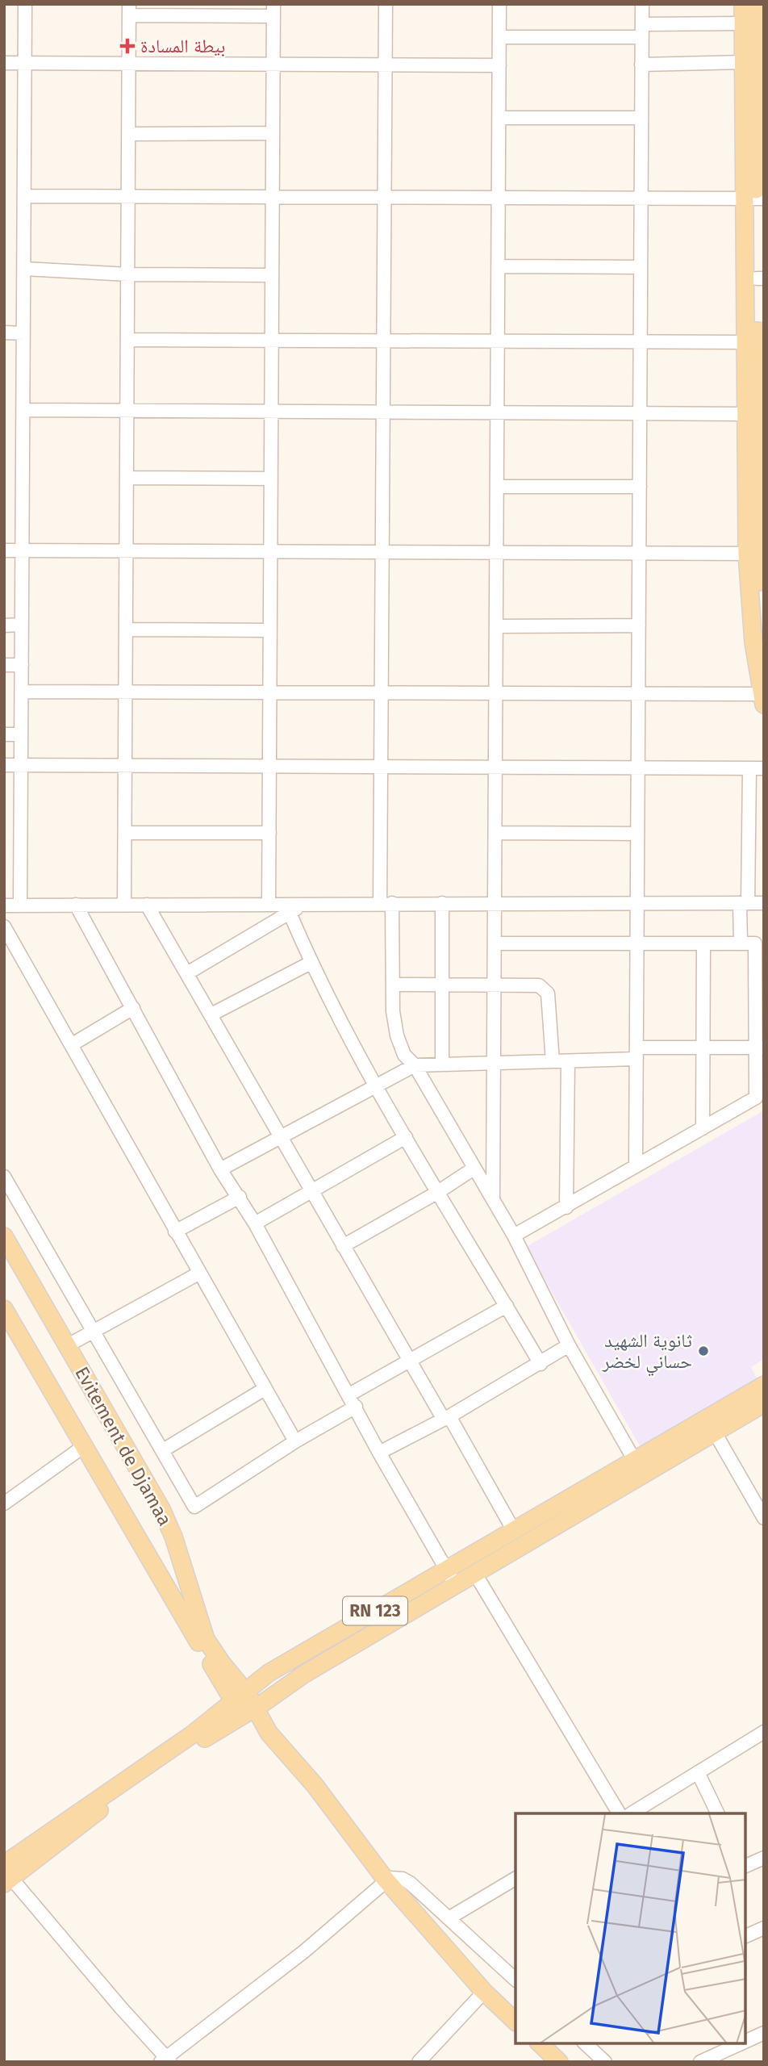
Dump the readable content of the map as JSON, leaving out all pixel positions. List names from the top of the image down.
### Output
{
  "streets": {
    "main road": ["Evitement de Djamaa", "RN 123"]
  },
  "crossings": [
    ["Evitement de Djamaa", "RN 123"]
  ],
  "places": {
    "health": ["بيطة المسادة"],
    "other": ["ثانوية الشهيد حساني لخضر"]
  }
}
